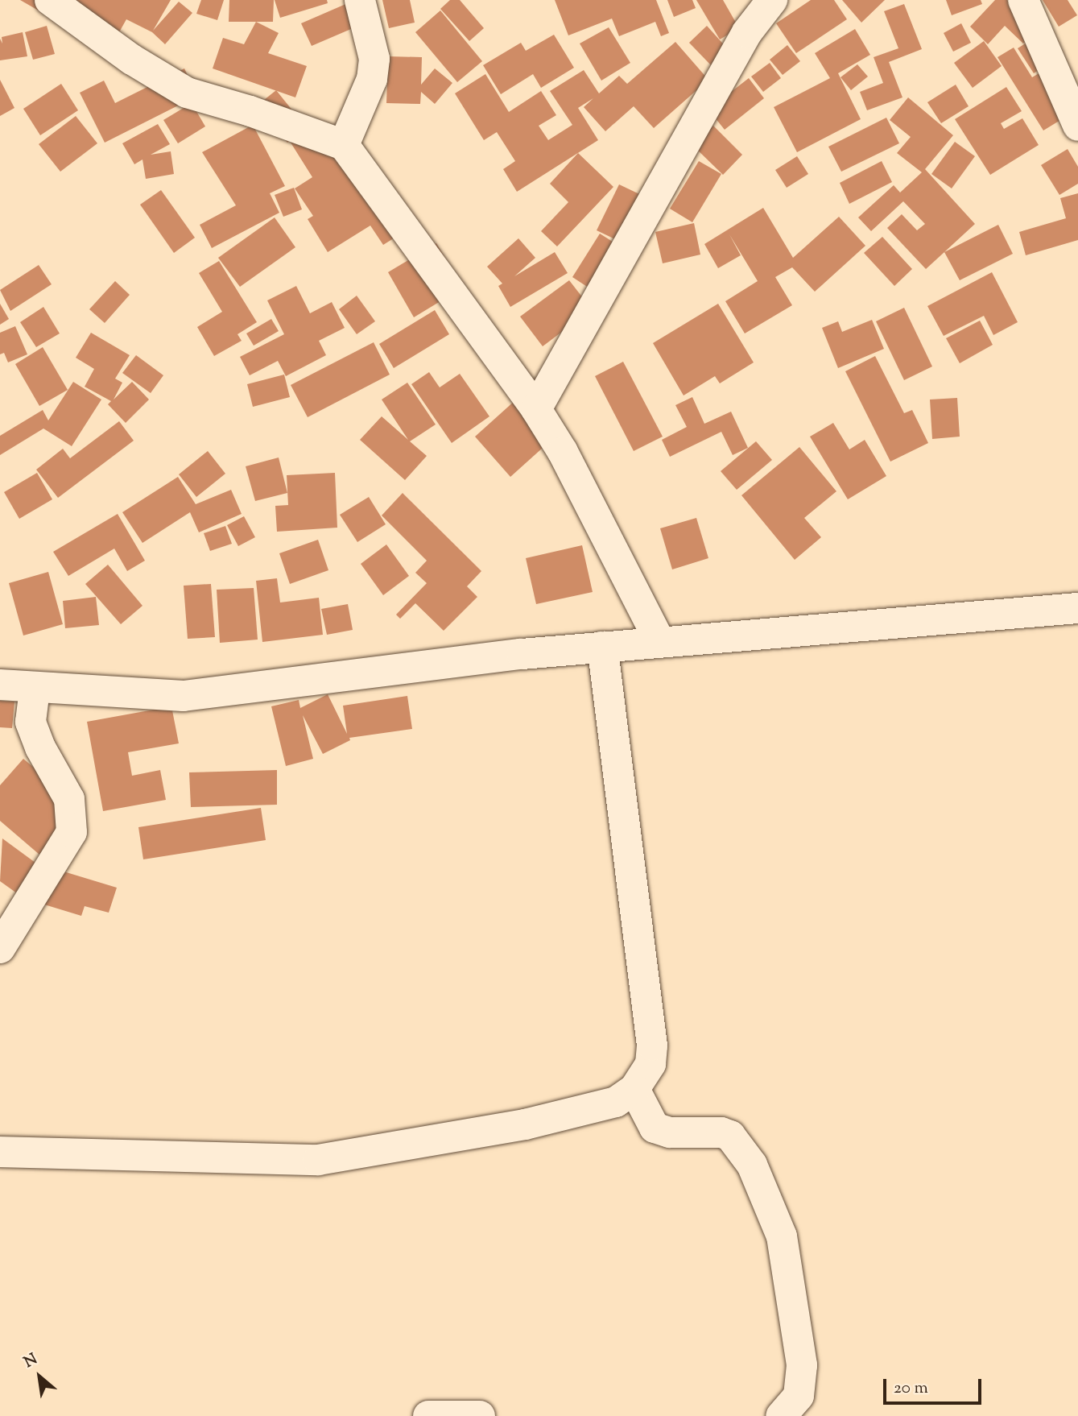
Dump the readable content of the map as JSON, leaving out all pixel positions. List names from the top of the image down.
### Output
{
  "scale_bar": "20 m",
  "north": "top left"
}
